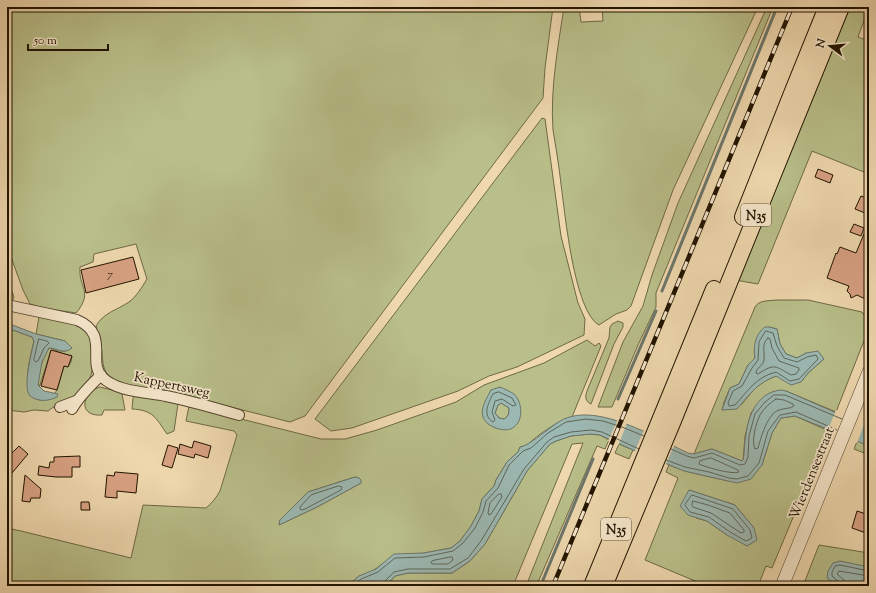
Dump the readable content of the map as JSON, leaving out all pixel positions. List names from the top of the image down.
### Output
{
  "streets": {
    "main road": ["N35"],
    "street": ["Kappertsweg", "Wierdensestraat"]
  },
  "house_numbers": ["7"],
  "scale_bar": "50 m",
  "north": "left"
}
